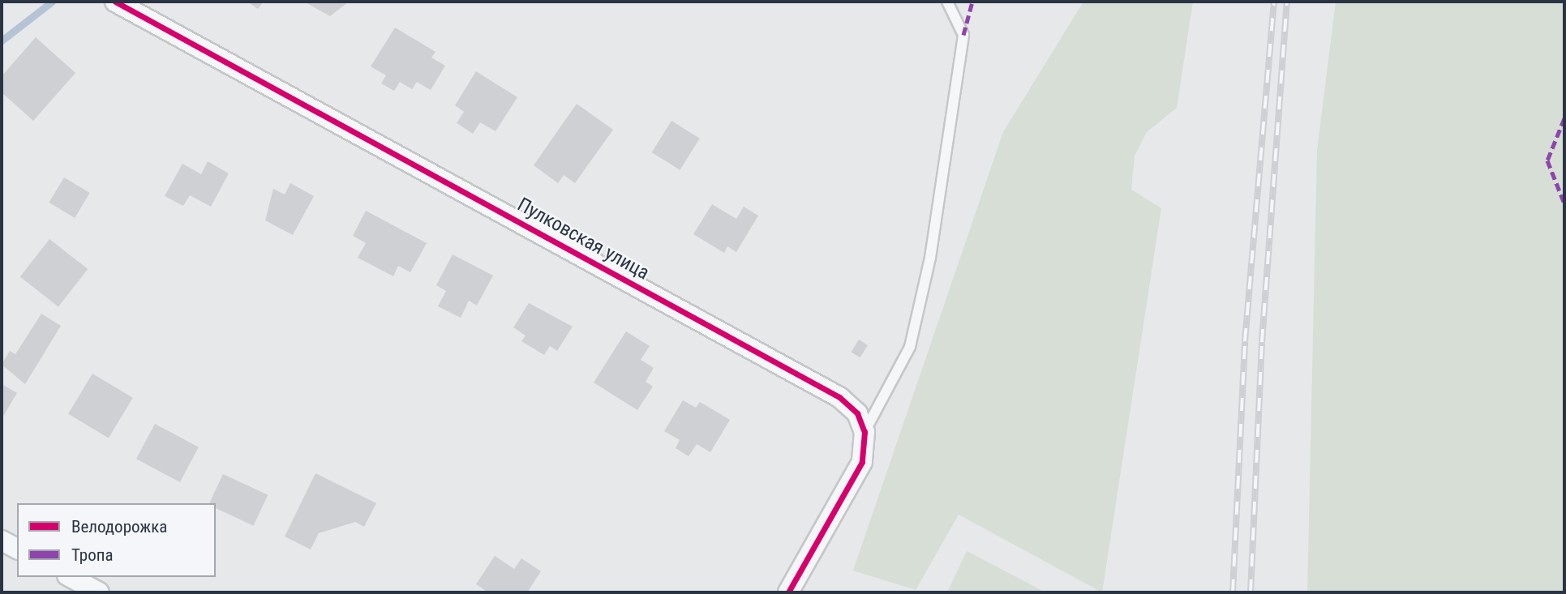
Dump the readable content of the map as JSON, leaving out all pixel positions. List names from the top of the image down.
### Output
{
  "streets": {
    "street": ["Пулковская улица"]
  },
  "legend": ["Велодорожка", "Тропа"]
}
